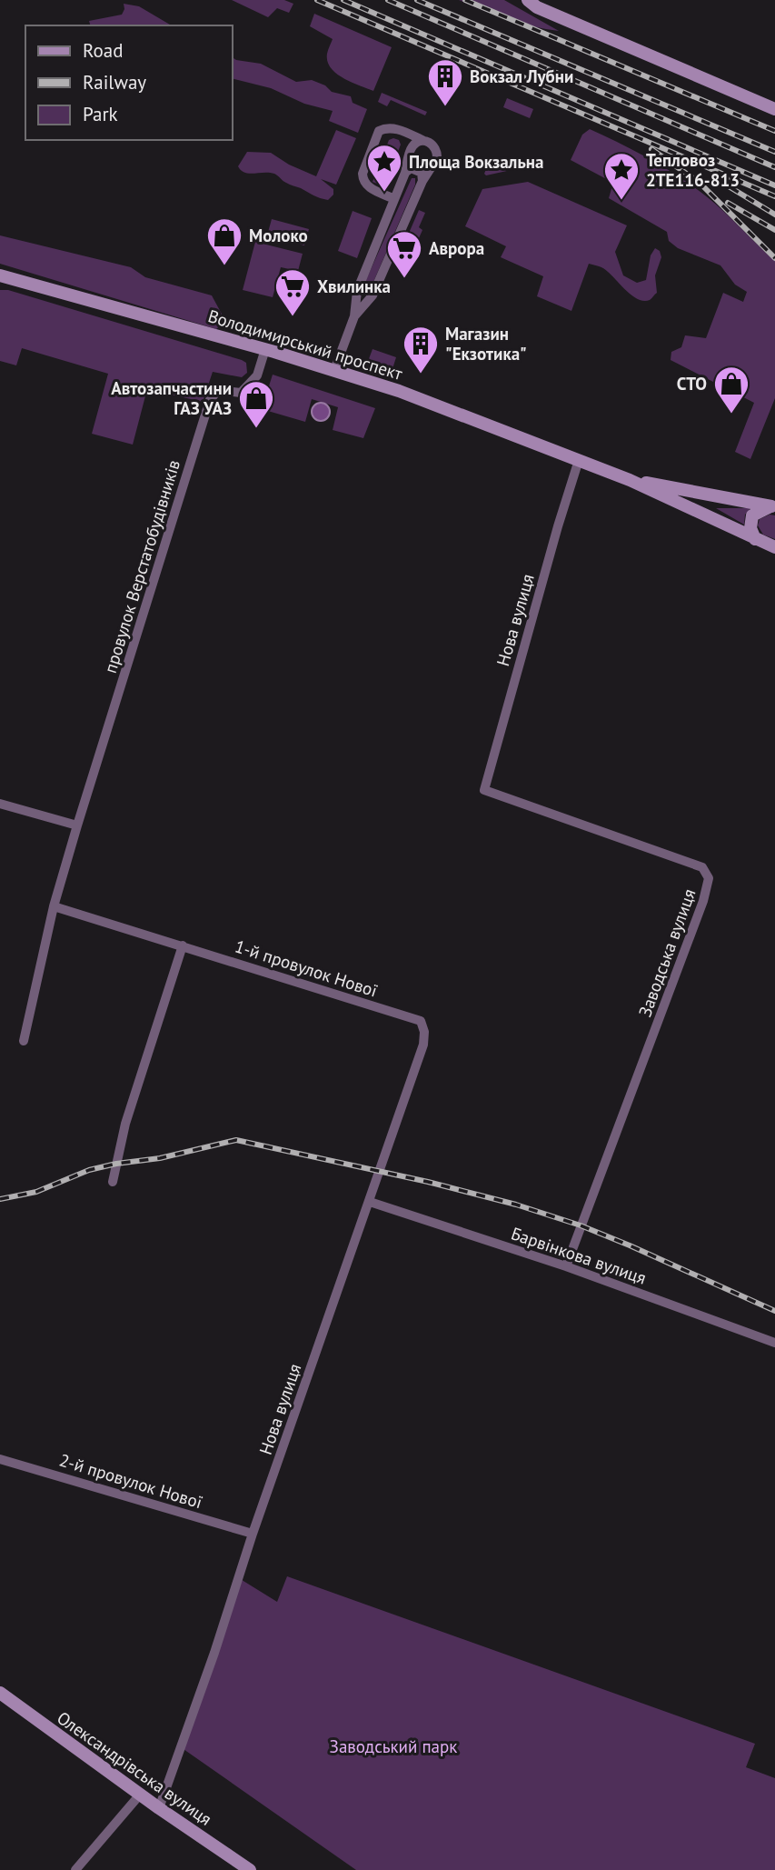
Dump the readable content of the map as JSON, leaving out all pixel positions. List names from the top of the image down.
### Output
{
  "streets": {
    "main road": ["Володимирський проспект", "Олександрівська вулиця"],
    "street": [
      "провулок Верстатобудівників",
      "Нова вулиця",
      "Заводська вулиця",
      "1-й провулок Нової",
      "Барвінкова вулиця",
      "2-й провулок Нової"
    ]
  },
  "crossings": [
    ["Володимирський проспект", "провулок Верстатобудівників"],
    ["Володимирський проспект", "Нова вулиця"],
    ["провулок Верстатобудівників", "1-й провулок Нової"],
    ["Нова вулиця", "Заводська вулиця"],
    ["Нова вулиця", "1-й провулок Нової"],
    ["Нова вулиця", "Барвінкова вулиця"],
    ["Нова вулиця", "2-й провулок Нової"],
    ["Нова вулиця", "Олександрівська вулиця"],
    ["Заводська вулиця", "Барвінкова вулиця"]
  ],
  "parks": ["Заводський парк"],
  "places": {
    "building": ["Вокзал Лубни", "Магазин \"Екзотика\""],
    "place": ["Площа Вокзальна", "Тепловоз 2ТЕ116-813"],
    "shop": ["Молоко", "СТО", "Автозапчастини ГАЗ УАЗ"],
    "supermarket": ["Аврора", "Хвилинка"]
  },
  "legend": ["Road", "Railway", "Park"]
}
